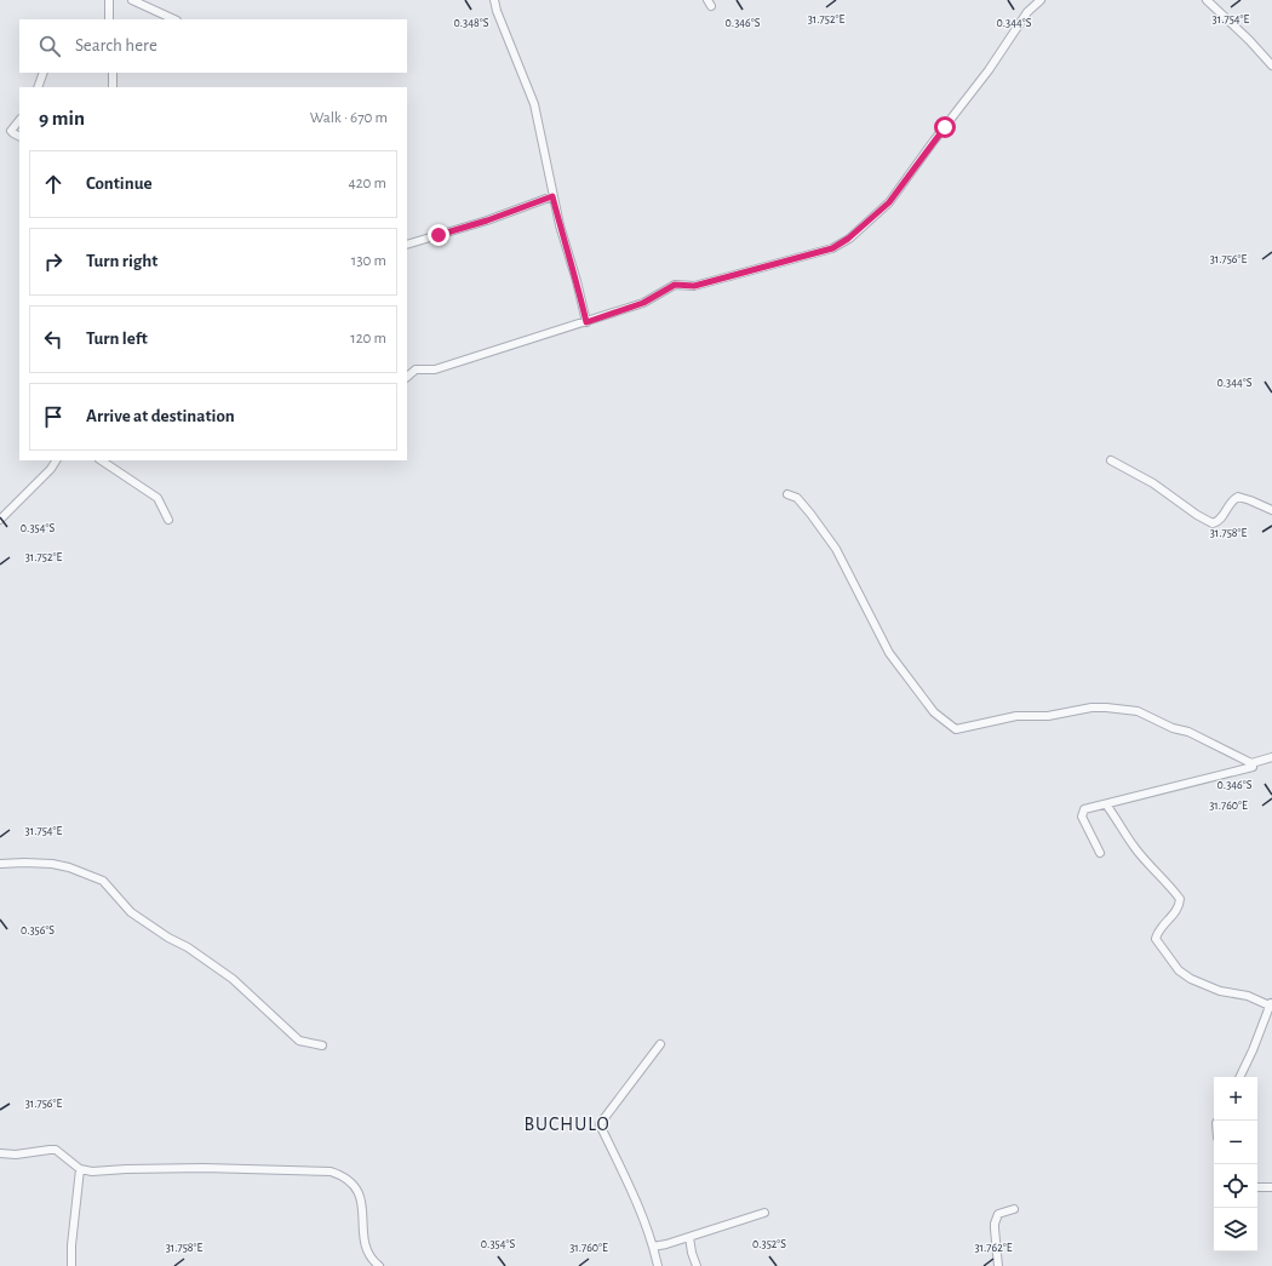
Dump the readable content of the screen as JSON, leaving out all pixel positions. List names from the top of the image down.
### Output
{
  "districts": ["BUCHULO"],
  "page": {
    "search": "Search here",
    "heading": ["9 min", "Walk · 670 m"],
    "list": [
      ["Continue", "420 m"],
      ["Turn right", "130 m"],
      ["Turn left", "120 m"],
      "Arrive at destination"
    ],
    "map_buttons": ["+", "−"]
  },
  "coordinates": [
    "31.754°E",
    "31.752°E",
    "0.344°S",
    "0.348°S",
    "0.346°S",
    "31.756°E",
    "0.354°S",
    "31.758°E",
    "31.760°E",
    "0.356°S",
    "0.352°S",
    "31.762°E"
  ]
}
